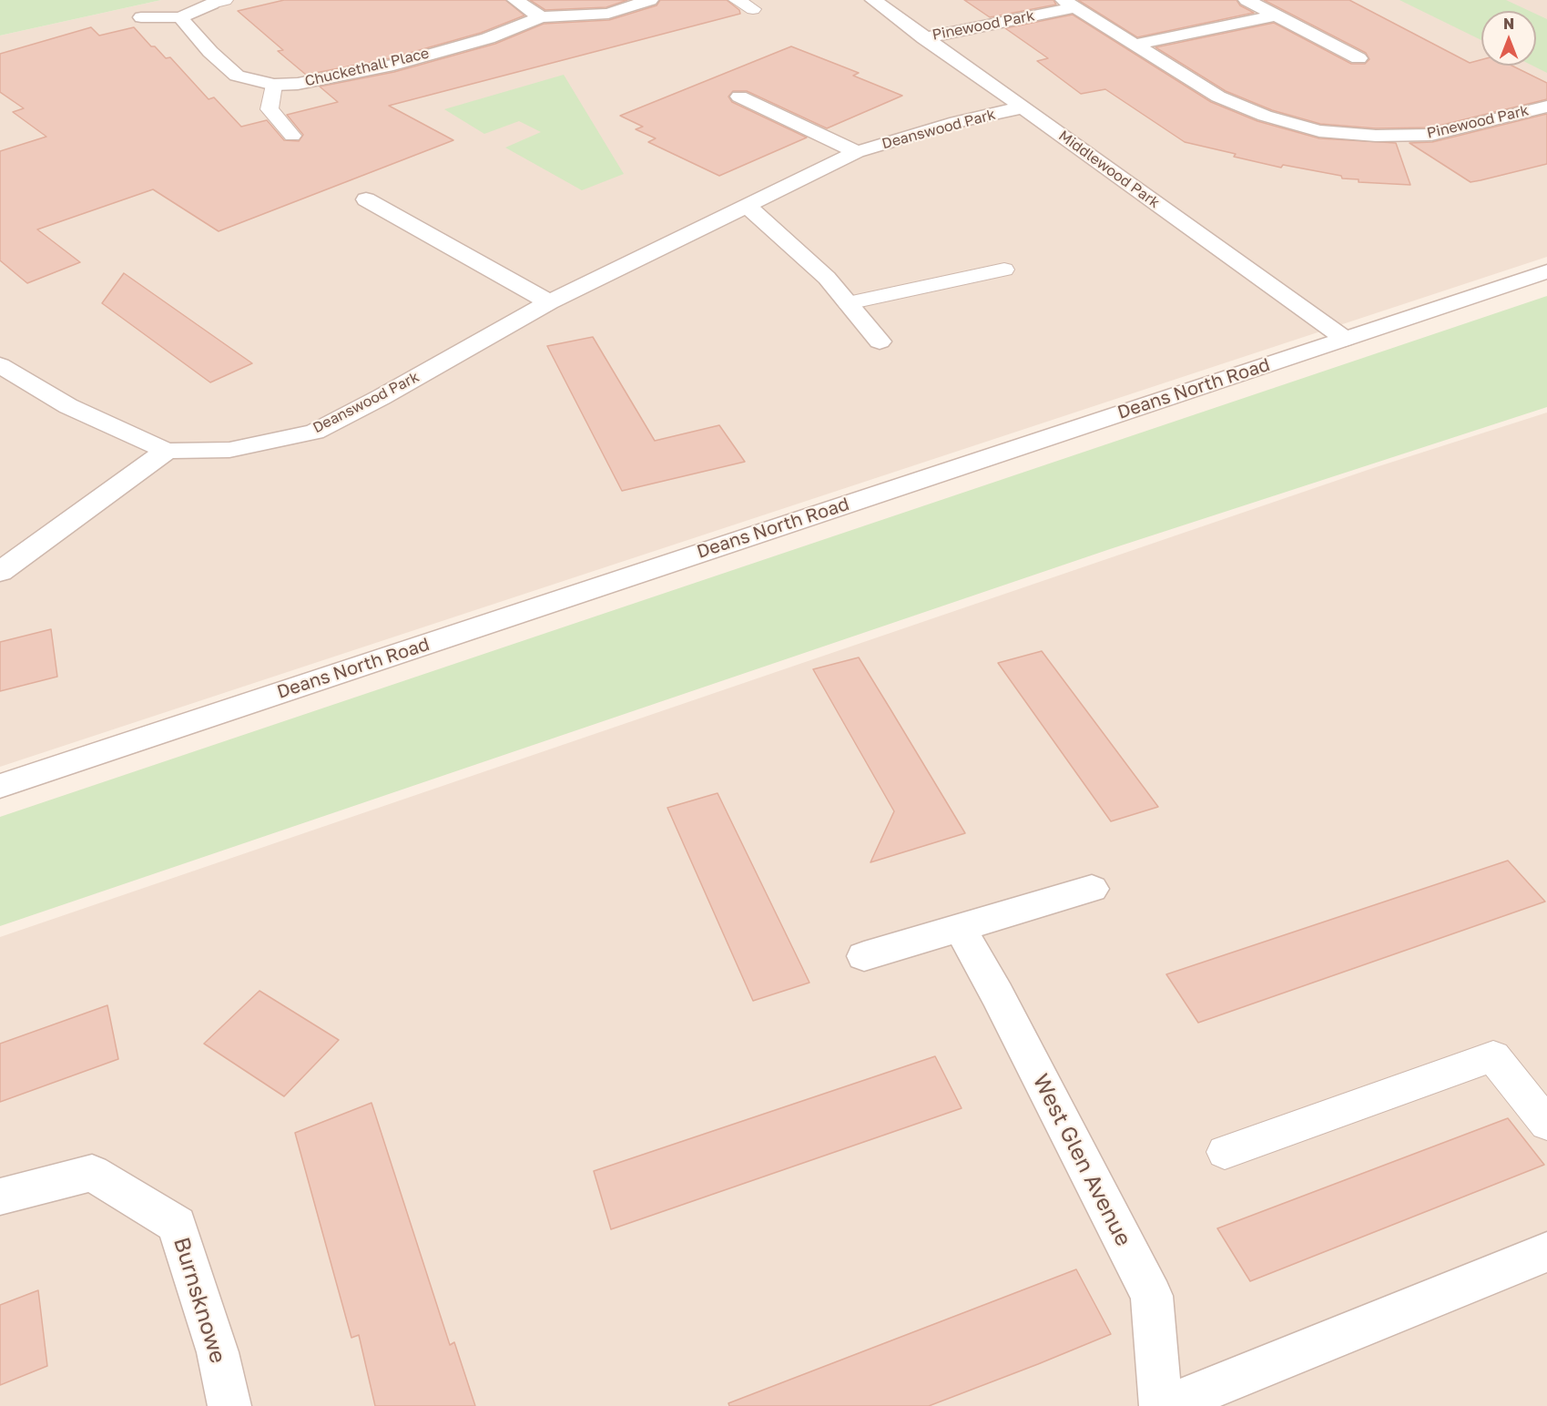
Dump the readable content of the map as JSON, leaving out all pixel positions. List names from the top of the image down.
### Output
{
  "streets": {
    "street": [
      "Pinewood Park",
      "Chuckethall Place",
      "Deanswood Park",
      "Middlewood Park",
      "Deans North Road",
      "West Glen Avenue",
      "Burnsknowe"
    ]
  },
  "crossings": [
    ["Pinewood Park", "Middlewood Park"],
    ["Deanswood Park", "Middlewood Park"],
    ["Middlewood Park", "Deans North Road"]
  ],
  "north": "top"
}
